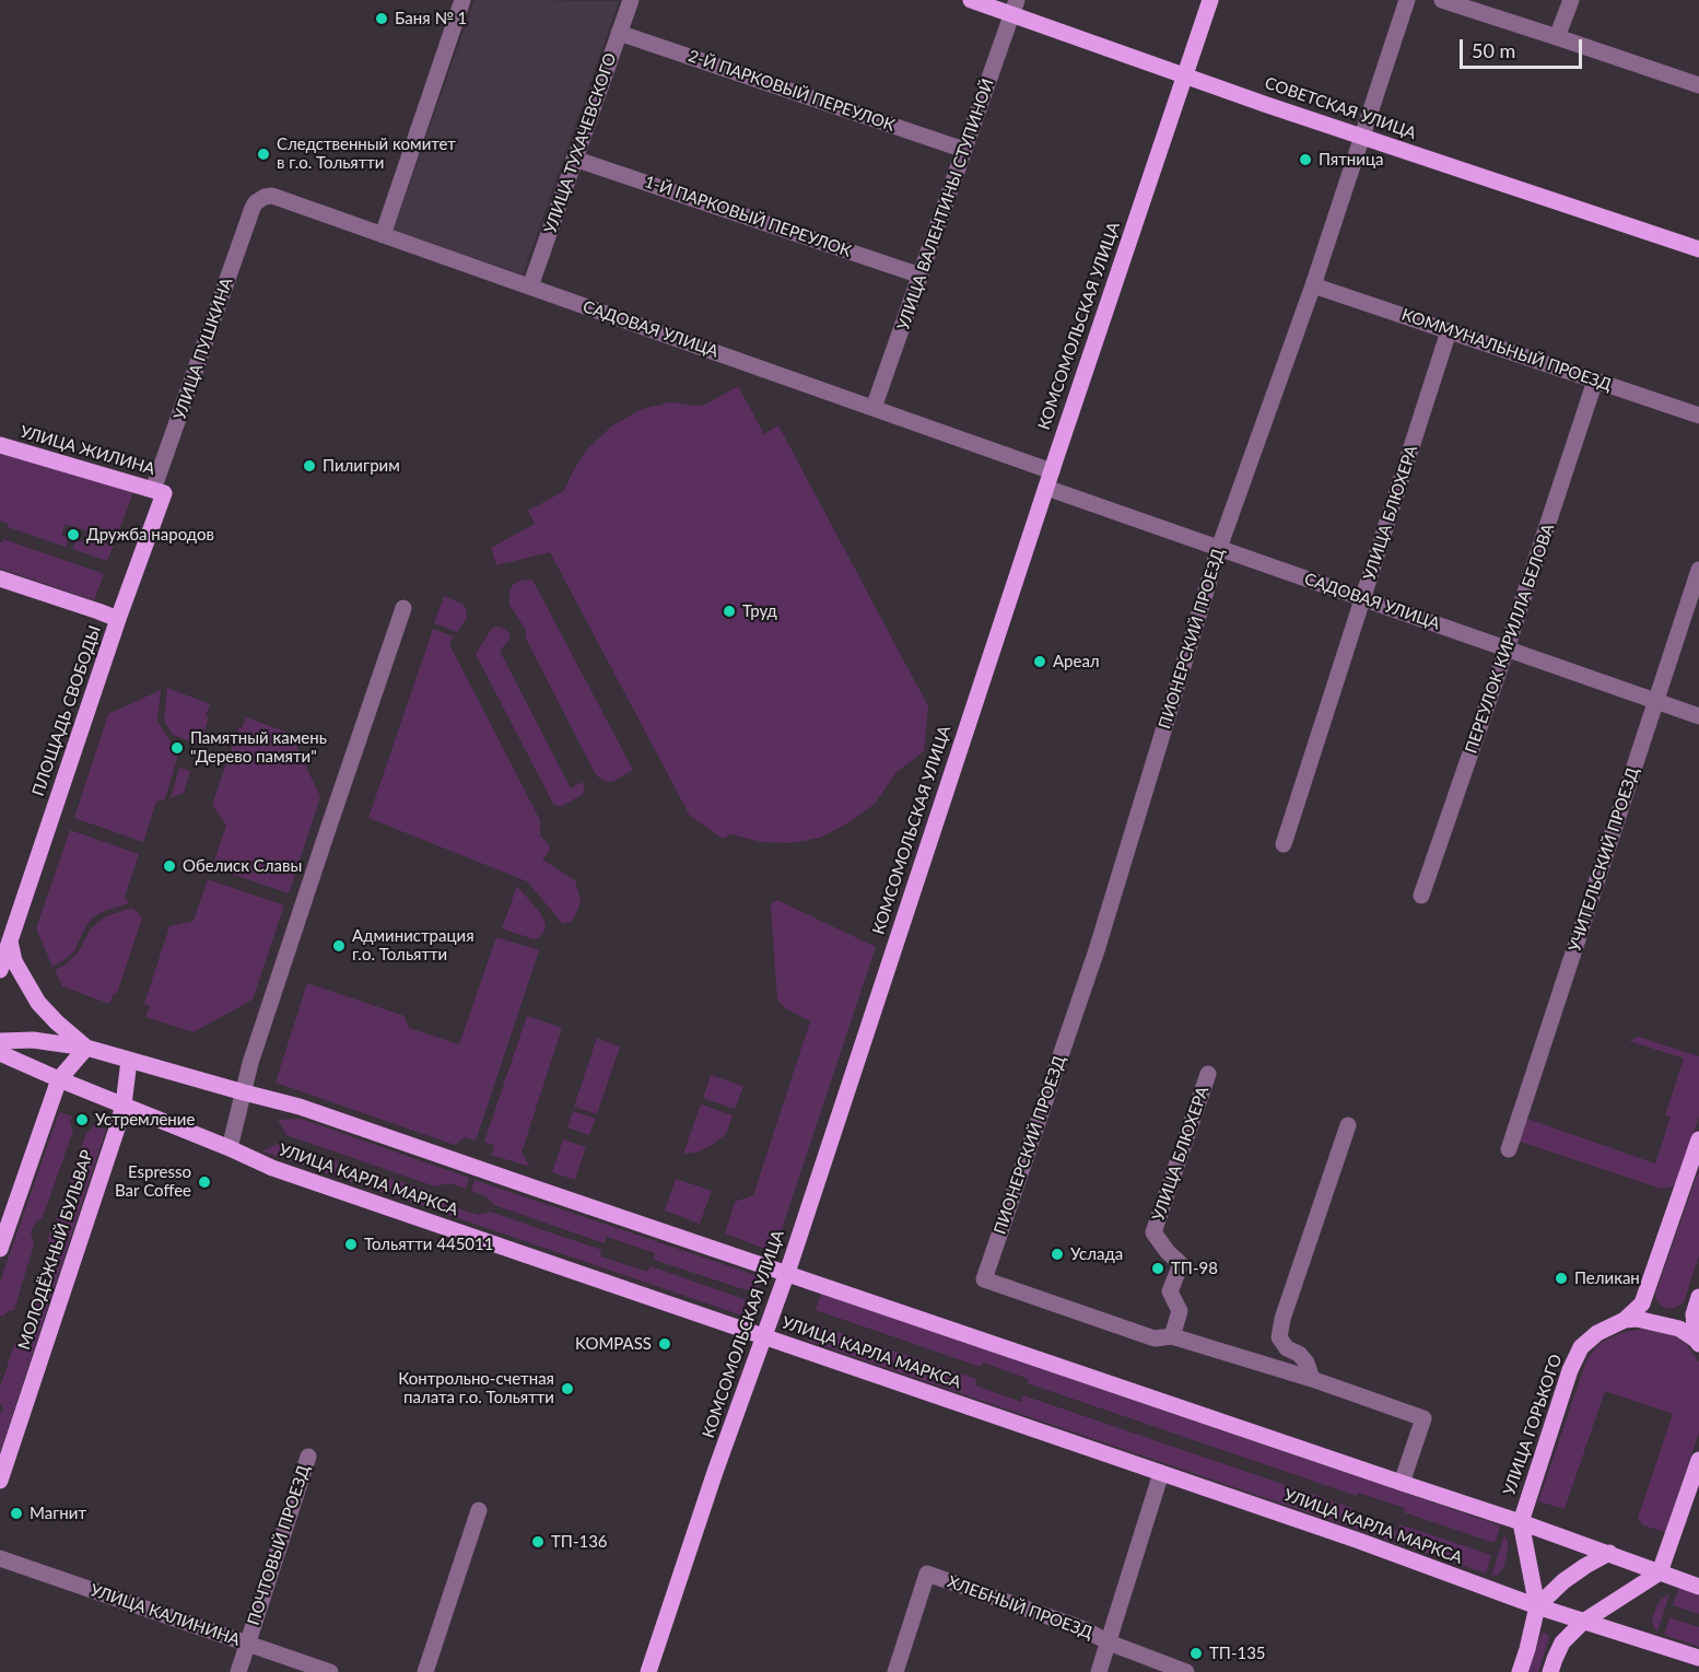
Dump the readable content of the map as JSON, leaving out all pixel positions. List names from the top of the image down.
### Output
{
  "streets": {
    "main road": [
      "СОВЕТСКАЯ УЛИЦА",
      "КОМСОМОЛЬСКАЯ УЛИЦА",
      "УЛИЦА ЖИЛИНА",
      "ПЛОЩАДЬ СВОБОДЫ",
      "УЛИЦА КАРЛА МАРКСА",
      "МОЛОДЁЖНЫЙ БУЛЬВАР",
      "УЛИЦА ГОРЬКОГО"
    ],
    "street": [
      "2-Й ПАРКОВЫЙ ПЕРЕУЛОК",
      "УЛИЦА ТУХАЧЕВСКОГО",
      "УЛИЦА ВАЛЕНТИНЫ СТУПИНОЙ",
      "1-Й ПАРКОВЫЙ ПЕРЕУЛОК",
      "САДОВАЯ УЛИЦА",
      "УЛИЦА ПУШКИНА",
      "КОММУНАЛЬНЫЙ ПРОЕЗД",
      "УЛИЦА БЛЮХЕРА",
      "ПИОНЕРСКИЙ ПРОЕЗД",
      "ПЕРЕУЛОК КИРИЛЛА БЕЛОВА",
      "УЧИТЕЛЬСКИЙ ПРОЕЗД",
      "ПОЧТОВЫЙ ПРОЕЗД",
      "ХЛЕБНЫЙ ПРОЕЗД",
      "УЛИЦА КАЛИНИНА"
    ]
  },
  "crossings": [
    ["2-Й ПАРКОВЫЙ ПЕРЕУЛОК", "УЛИЦА ТУХАЧЕВСКОГО"],
    ["2-Й ПАРКОВЫЙ ПЕРЕУЛОК", "УЛИЦА ВАЛЕНТИНЫ СТУПИНОЙ"],
    ["СОВЕТСКАЯ УЛИЦА", "УЛИЦА ВАЛЕНТИНЫ СТУПИНОЙ"],
    ["СОВЕТСКАЯ УЛИЦА", "КОМСОМОЛЬСКАЯ УЛИЦА"],
    ["СОВЕТСКАЯ УЛИЦА", "ПИОНЕРСКИЙ ПРОЕЗД"],
    ["УЛИЦА ТУХАЧЕВСКОГО", "1-Й ПАРКОВЫЙ ПЕРЕУЛОК"],
    ["УЛИЦА ТУХАЧЕВСКОГО", "САДОВАЯ УЛИЦА"],
    ["УЛИЦА ВАЛЕНТИНЫ СТУПИНОЙ", "1-Й ПАРКОВЫЙ ПЕРЕУЛОК"],
    ["УЛИЦА ВАЛЕНТИНЫ СТУПИНОЙ", "САДОВАЯ УЛИЦА"],
    ["КОМСОМОЛЬСКАЯ УЛИЦА", "САДОВАЯ УЛИЦА"],
    ["КОМСОМОЛЬСКАЯ УЛИЦА", "УЛИЦА КАРЛА МАРКСА"],
    ["САДОВАЯ УЛИЦА", "УЛИЦА ПУШКИНА"],
    ["САДОВАЯ УЛИЦА", "УЛИЦА БЛЮХЕРА"],
    ["САДОВАЯ УЛИЦА", "ПИОНЕРСКИЙ ПРОЕЗД"],
    ["САДОВАЯ УЛИЦА", "ПЕРЕУЛОК КИРИЛЛА БЕЛОВА"],
    ["САДОВАЯ УЛИЦА", "УЧИТЕЛЬСКИЙ ПРОЕЗД"],
    ["УЛИЦА ПУШКИНА", "УЛИЦА ЖИЛИНА"],
    ["УЛИЦА ПУШКИНА", "ПЛОЩАДЬ СВОБОДЫ"],
    ["КОММУНАЛЬНЫЙ ПРОЕЗД", "УЛИЦА БЛЮХЕРА"],
    ["КОММУНАЛЬНЫЙ ПРОЕЗД", "ПИОНЕРСКИЙ ПРОЕЗД"],
    ["КОММУНАЛЬНЫЙ ПРОЕЗД", "ПЕРЕУЛОК КИРИЛЛА БЕЛОВА"],
    ["УЛИЦА ЖИЛИНА", "ПЛОЩАДЬ СВОБОДЫ"],
    ["УЛИЦА БЛЮХЕРА", "ПИОНЕРСКИЙ ПРОЕЗД"],
    ["УЛИЦА КАРЛА МАРКСА", "МОЛОДЁЖНЫЙ БУЛЬВАР"],
    ["УЛИЦА КАРЛА МАРКСА", "УЛИЦА ГОРЬКОГО"],
    ["ПОЧТОВЫЙ ПРОЕЗД", "УЛИЦА КАЛИНИНА"]
  ],
  "places": [
    "Баня № 1",
    "Следственный комитет в г.о. Тольятти",
    "Пятница",
    "Пилигрим",
    "Дружба народов",
    "Труд",
    "Ареал",
    "Памятный камень \"Дерево памяти\"",
    "Обелиск Славы",
    "Администрация г.о. Тольятти",
    "Устремление",
    "Espresso Bar Coffee",
    "Тольятти 445011",
    "Услада",
    "ТП-98",
    "Пеликан",
    "KOMPASS",
    "Контрольно-счетная палата г.о. Тольятти",
    "Магнит",
    "ТП-136",
    "ТП-135"
  ],
  "scale_bar": "50 m"
}
